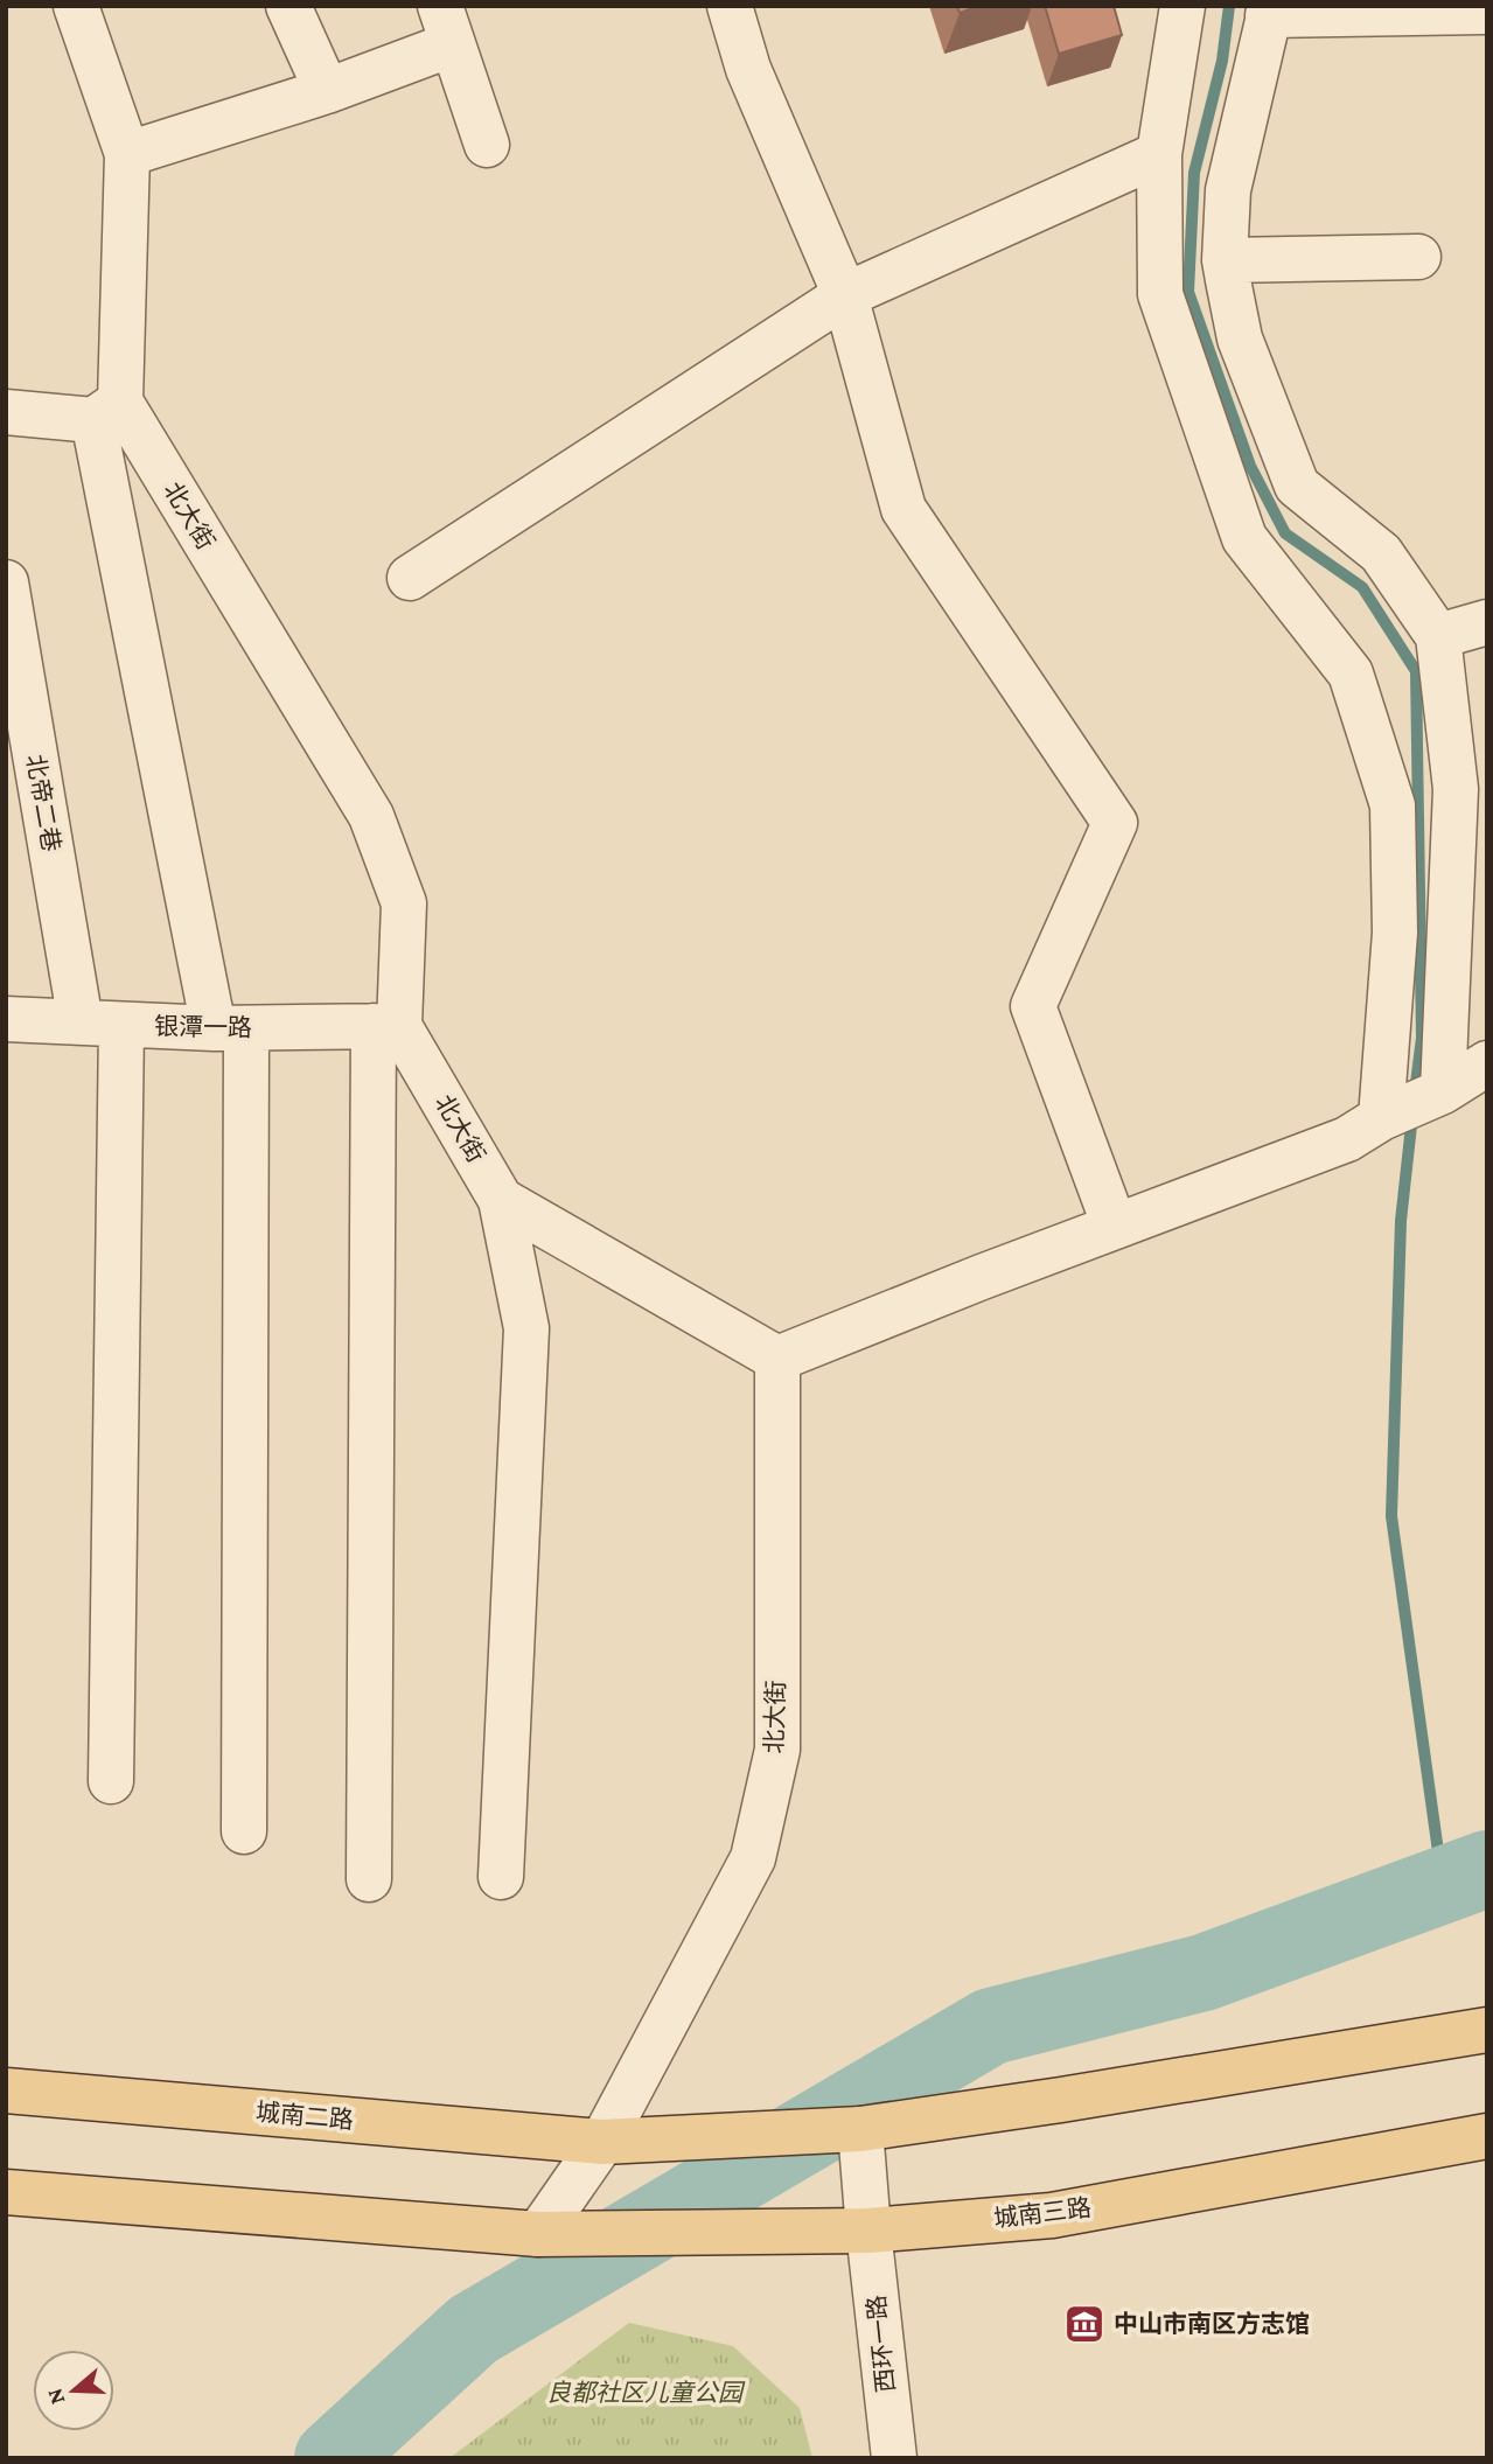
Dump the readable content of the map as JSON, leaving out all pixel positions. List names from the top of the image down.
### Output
{
  "streets": {
    "main road": ["城南二路", "城南三路"],
    "street": [
      "北大街",
      "北帝二巷",
      "银潭一路",
      "西环一路"
    ]
  },
  "crossings": [
    ["北大街", "银潭一路"],
    ["北大街", "城南二路"],
    ["北大街", "城南三路"],
    ["北帝二巷", "银潭一路"],
    ["城南三路", "西环一路"]
  ],
  "parks": ["良都社区儿童公园"],
  "places": {
    "museum": ["中山市南区方志馆"]
  },
  "north": "left"
}
